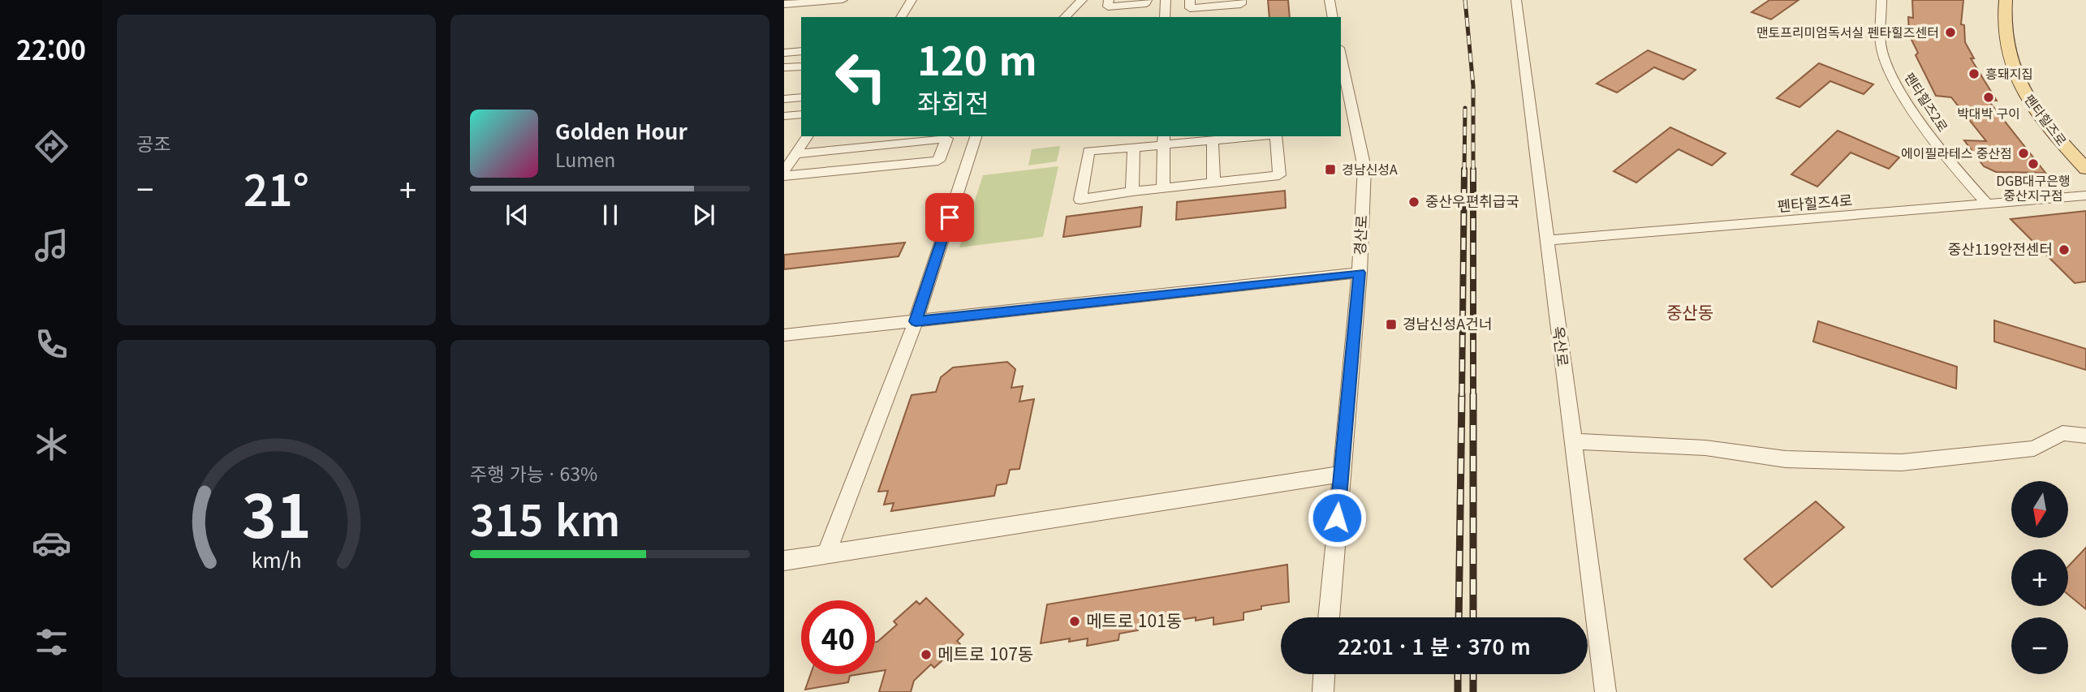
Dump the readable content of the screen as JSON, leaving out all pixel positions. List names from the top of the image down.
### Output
{
  "streets": {
    "main road": ["펜타힐즈로"],
    "street": [
      "펜타힐즈2로",
      "펜타힐즈4로",
      "경산로",
      "옥산로"
    ]
  },
  "crossings": [
    ["펜타힐즈2로", "펜타힐즈4로"],
    ["펜타힐즈4로", "옥산로"]
  ],
  "districts": ["중산동"],
  "places": {
    "other": [
      "맨토프리미엄독서실 펜타힐즈센터",
      "흥돼지집",
      "박대박 구이",
      "에이필라테스 중산점",
      "DGB대구은행 중산지구점",
      "중산우편취급국",
      "중산119안전센터",
      "메트로 101동",
      "메트로 107동"
    ],
    "transit": ["경남신성A", "경남신성A건너"]
  },
  "north": "bottom",
  "page": {
    "tabs": "22:00",
    "tile": [
      "공조",
      ["주행 가능 · 63%", "315 km"]
    ],
    "turn": ["120 m", "좌회전"],
    "song": ["Golden Hour", "Lumen"],
    "heat": ["−", "21°", "+"],
    "map_buttons": ["+", "−"],
    "limit": "40",
    "trip": "22:01 · 1 분 · 370 m",
    "gauge": ["31", "km/h"]
  }
}
